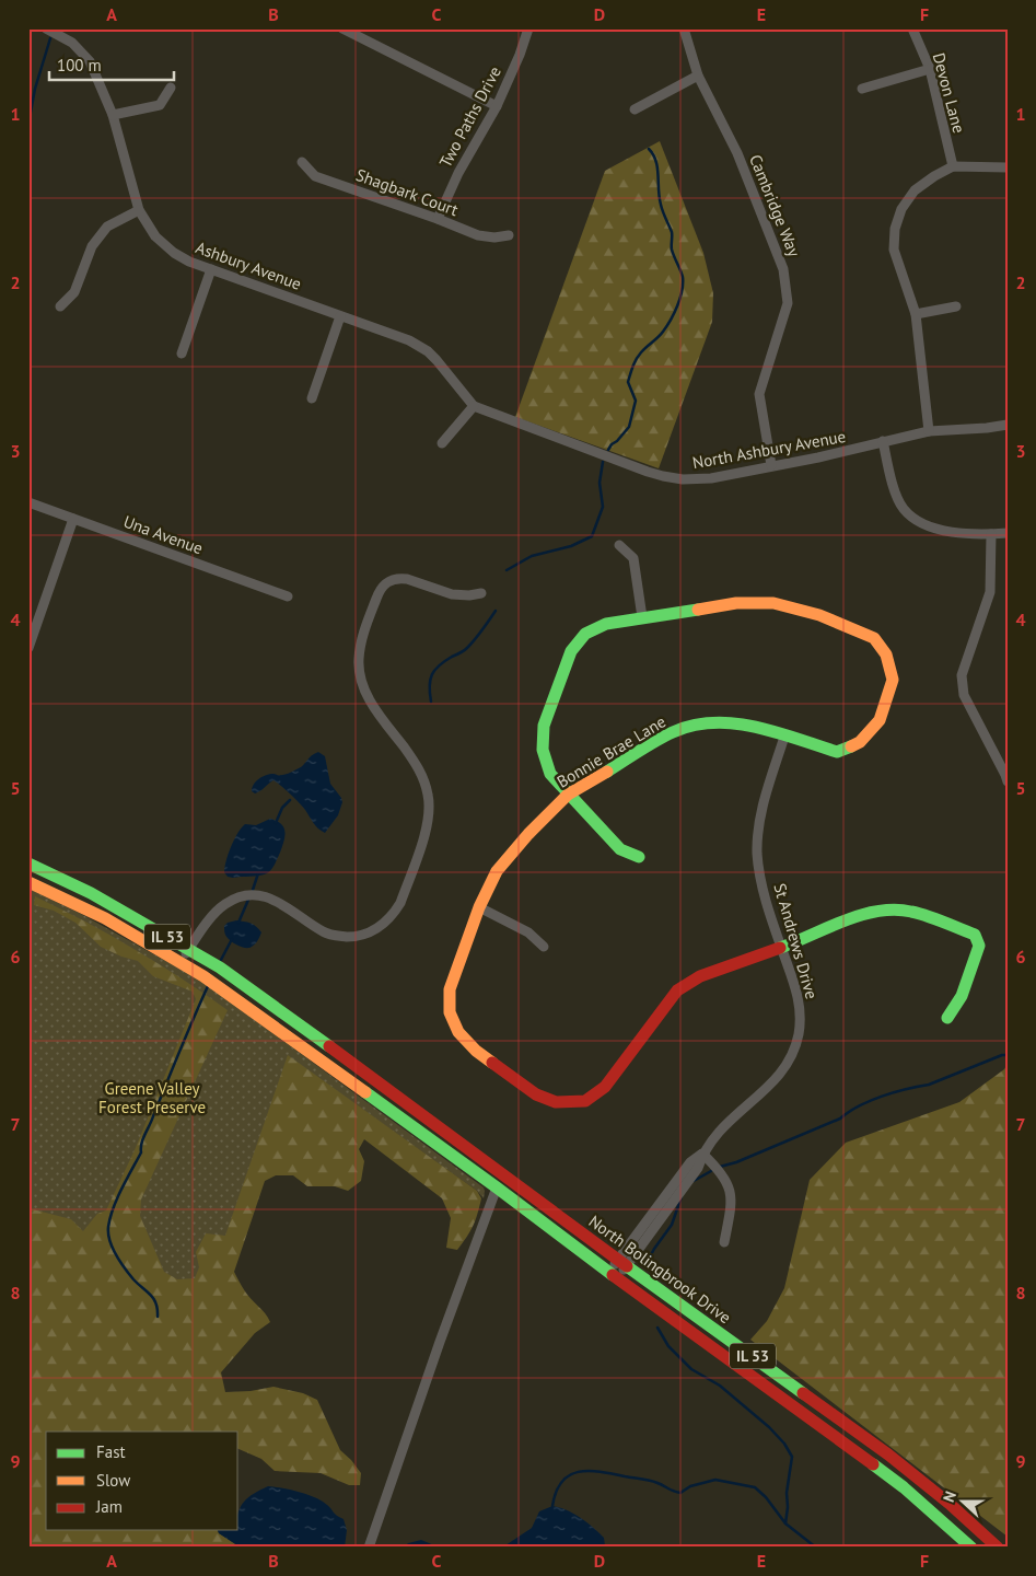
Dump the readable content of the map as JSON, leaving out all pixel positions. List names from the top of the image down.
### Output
{
  "streets": {
    "main road": ["Bonnie Brae Lane", "IL 53", "North Bolingbrook Drive"],
    "street": [
      "Devon Lane",
      "Two Paths Drive",
      "Shagbark Court",
      "Cambridge Way",
      "Ashbury Avenue",
      "North Ashbury Avenue",
      "Una Avenue",
      "St Andrews Drive"
    ]
  },
  "crossings": [
    ["Two Paths Drive", "Shagbark Court"],
    ["Cambridge Way", "North Ashbury Avenue"],
    ["Ashbury Avenue", "North Ashbury Avenue"],
    ["Bonnie Brae Lane", "St Andrews Drive"],
    ["IL 53", "North Bolingbrook Drive"],
    ["St Andrews Drive", "North Bolingbrook Drive"]
  ],
  "parks": ["Greene Valley Forest Preserve"],
  "legend": ["Fast", "Slow", "Jam"],
  "scale_bar": "100 m",
  "north": "left",
  "grid": {
    "columns": [
      "A",
      "B",
      "C",
      "D",
      "E",
      "F"
    ],
    "rows": [
      "1",
      "2",
      "3",
      "4",
      "5",
      "6",
      "7",
      "8",
      "9"
    ]
  }
}
